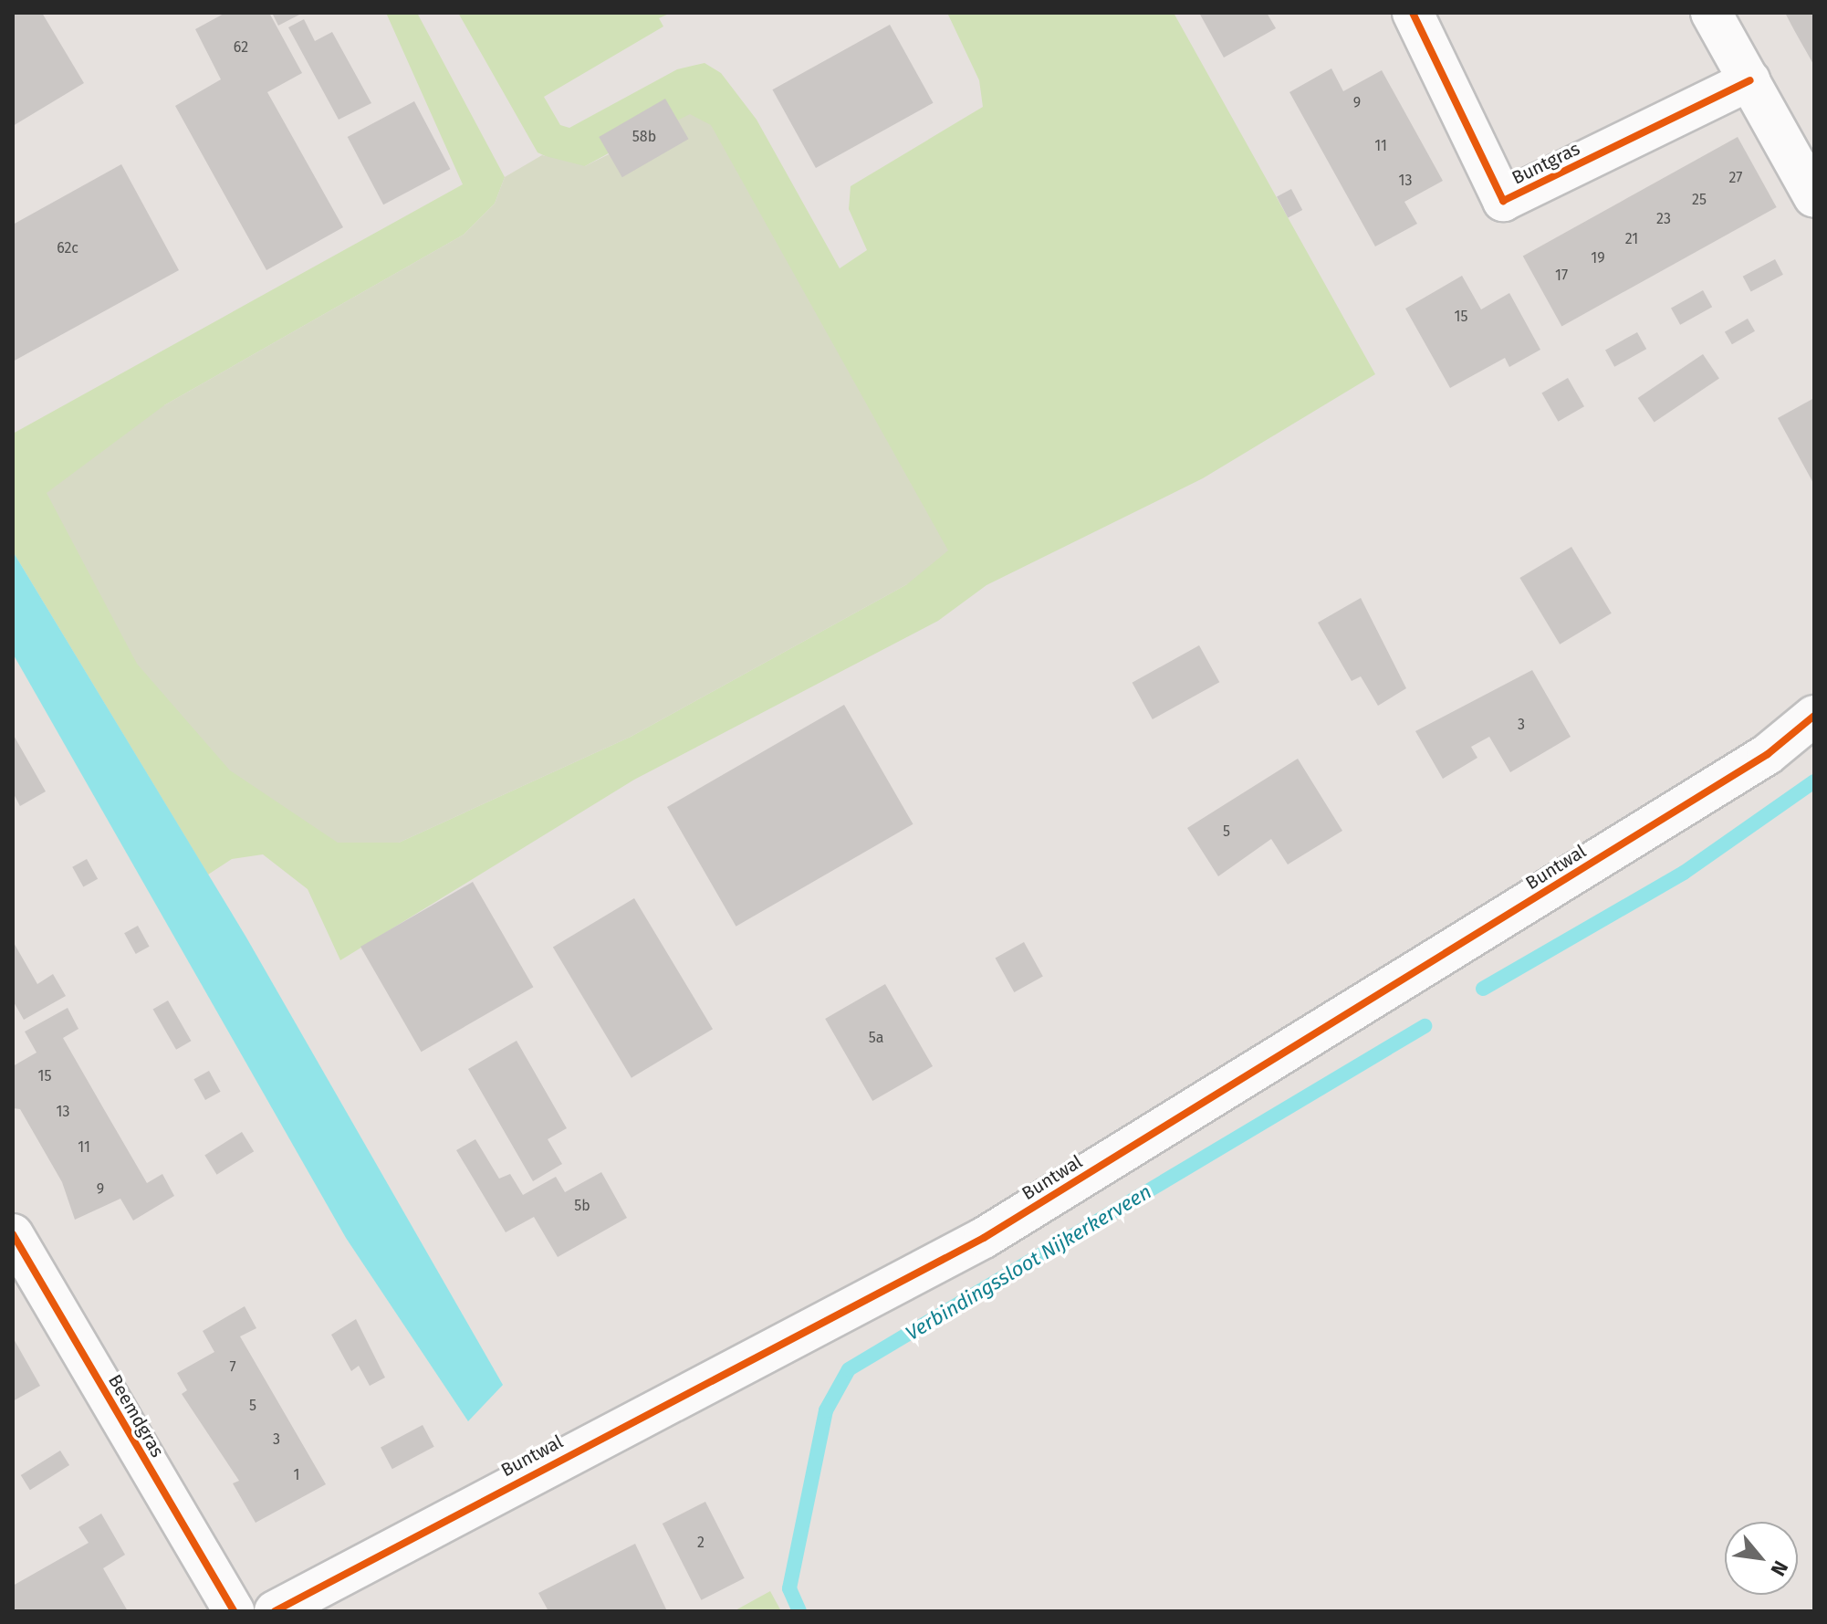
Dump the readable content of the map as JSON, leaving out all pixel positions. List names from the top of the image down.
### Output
{
  "streets": {
    "street": ["Buntgras", "Buntwal", "Beemdgras"]
  },
  "water": ["Verbindingssloot Nijkerkerveen"],
  "house_numbers": [
    "62",
    "9",
    "58b",
    "11",
    "27",
    "13",
    "25",
    "23",
    "21",
    "62c",
    "19",
    "17",
    "15",
    "3",
    "5",
    "5a",
    "15",
    "13",
    "11",
    "9",
    "5b",
    "7",
    "5",
    "3",
    "1",
    "2"
  ],
  "north": "bottom right"
}
